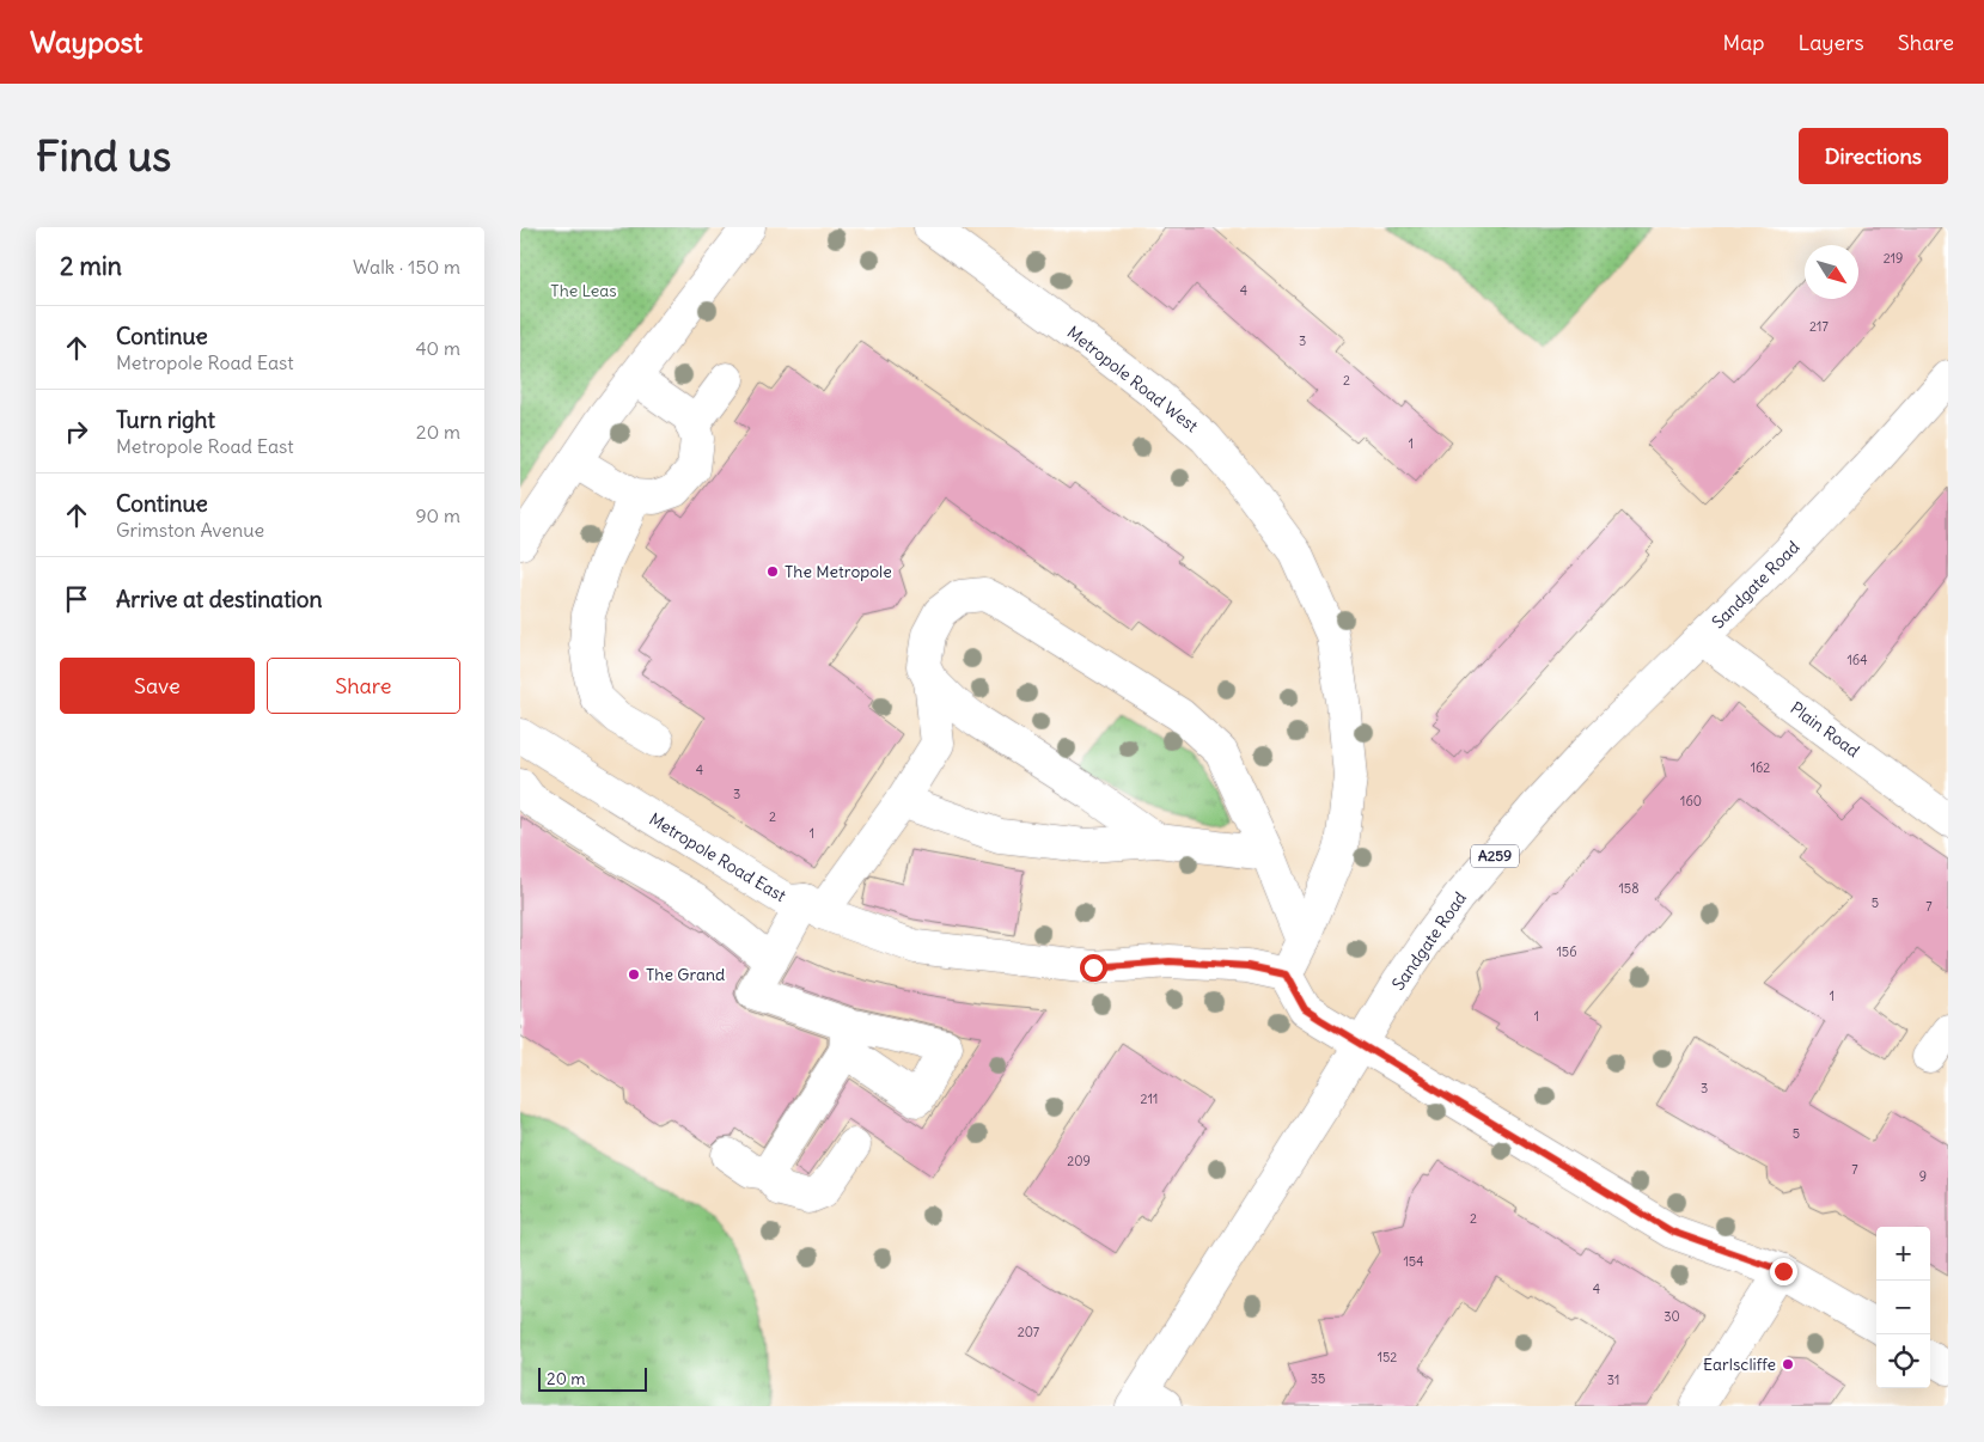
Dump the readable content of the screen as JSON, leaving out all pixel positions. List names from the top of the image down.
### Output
{
  "streets": {
    "main road": [
      "Metropole Road West",
      "Sandgate Road",
      "Plain Road",
      "A259",
      "Metropole Road East"
    ]
  },
  "crossings": [
    ["Metropole Road West", "Metropole Road East"],
    ["Sandgate Road", "Plain Road"]
  ],
  "parks": ["The Leas"],
  "places": ["The Metropole", "The Grand", "Earlscliffe"],
  "house_numbers": [
    "219",
    "4",
    "217",
    "3",
    "2",
    "1",
    "164",
    "162",
    "4",
    "3",
    "160",
    "2",
    "1",
    "158",
    "5",
    "7",
    "156",
    "1",
    "1",
    "3",
    "211",
    "5",
    "209",
    "7",
    "9",
    "2",
    "154",
    "4",
    "30",
    "207",
    "152",
    "35",
    "31"
  ],
  "scale_bar": "20 m",
  "north": "bottom right",
  "page": {
    "header": "Waypost",
    "nav": ["Map", "Layers", "Share"],
    "buttons": [
      "Directions",
      ["Save", "Share"]
    ],
    "title": "Find us",
    "heading": ["2 min", "Walk · 150 m"],
    "list": [
      ["Continue", "Metropole Road East", "40 m"],
      ["Turn right", "Metropole Road East", "20 m"],
      ["Continue", "Grimston Avenue", "90 m"],
      "Arrive at destination"
    ],
    "map_buttons": ["+", "−"],
    "scale": "20 m"
  }
}
